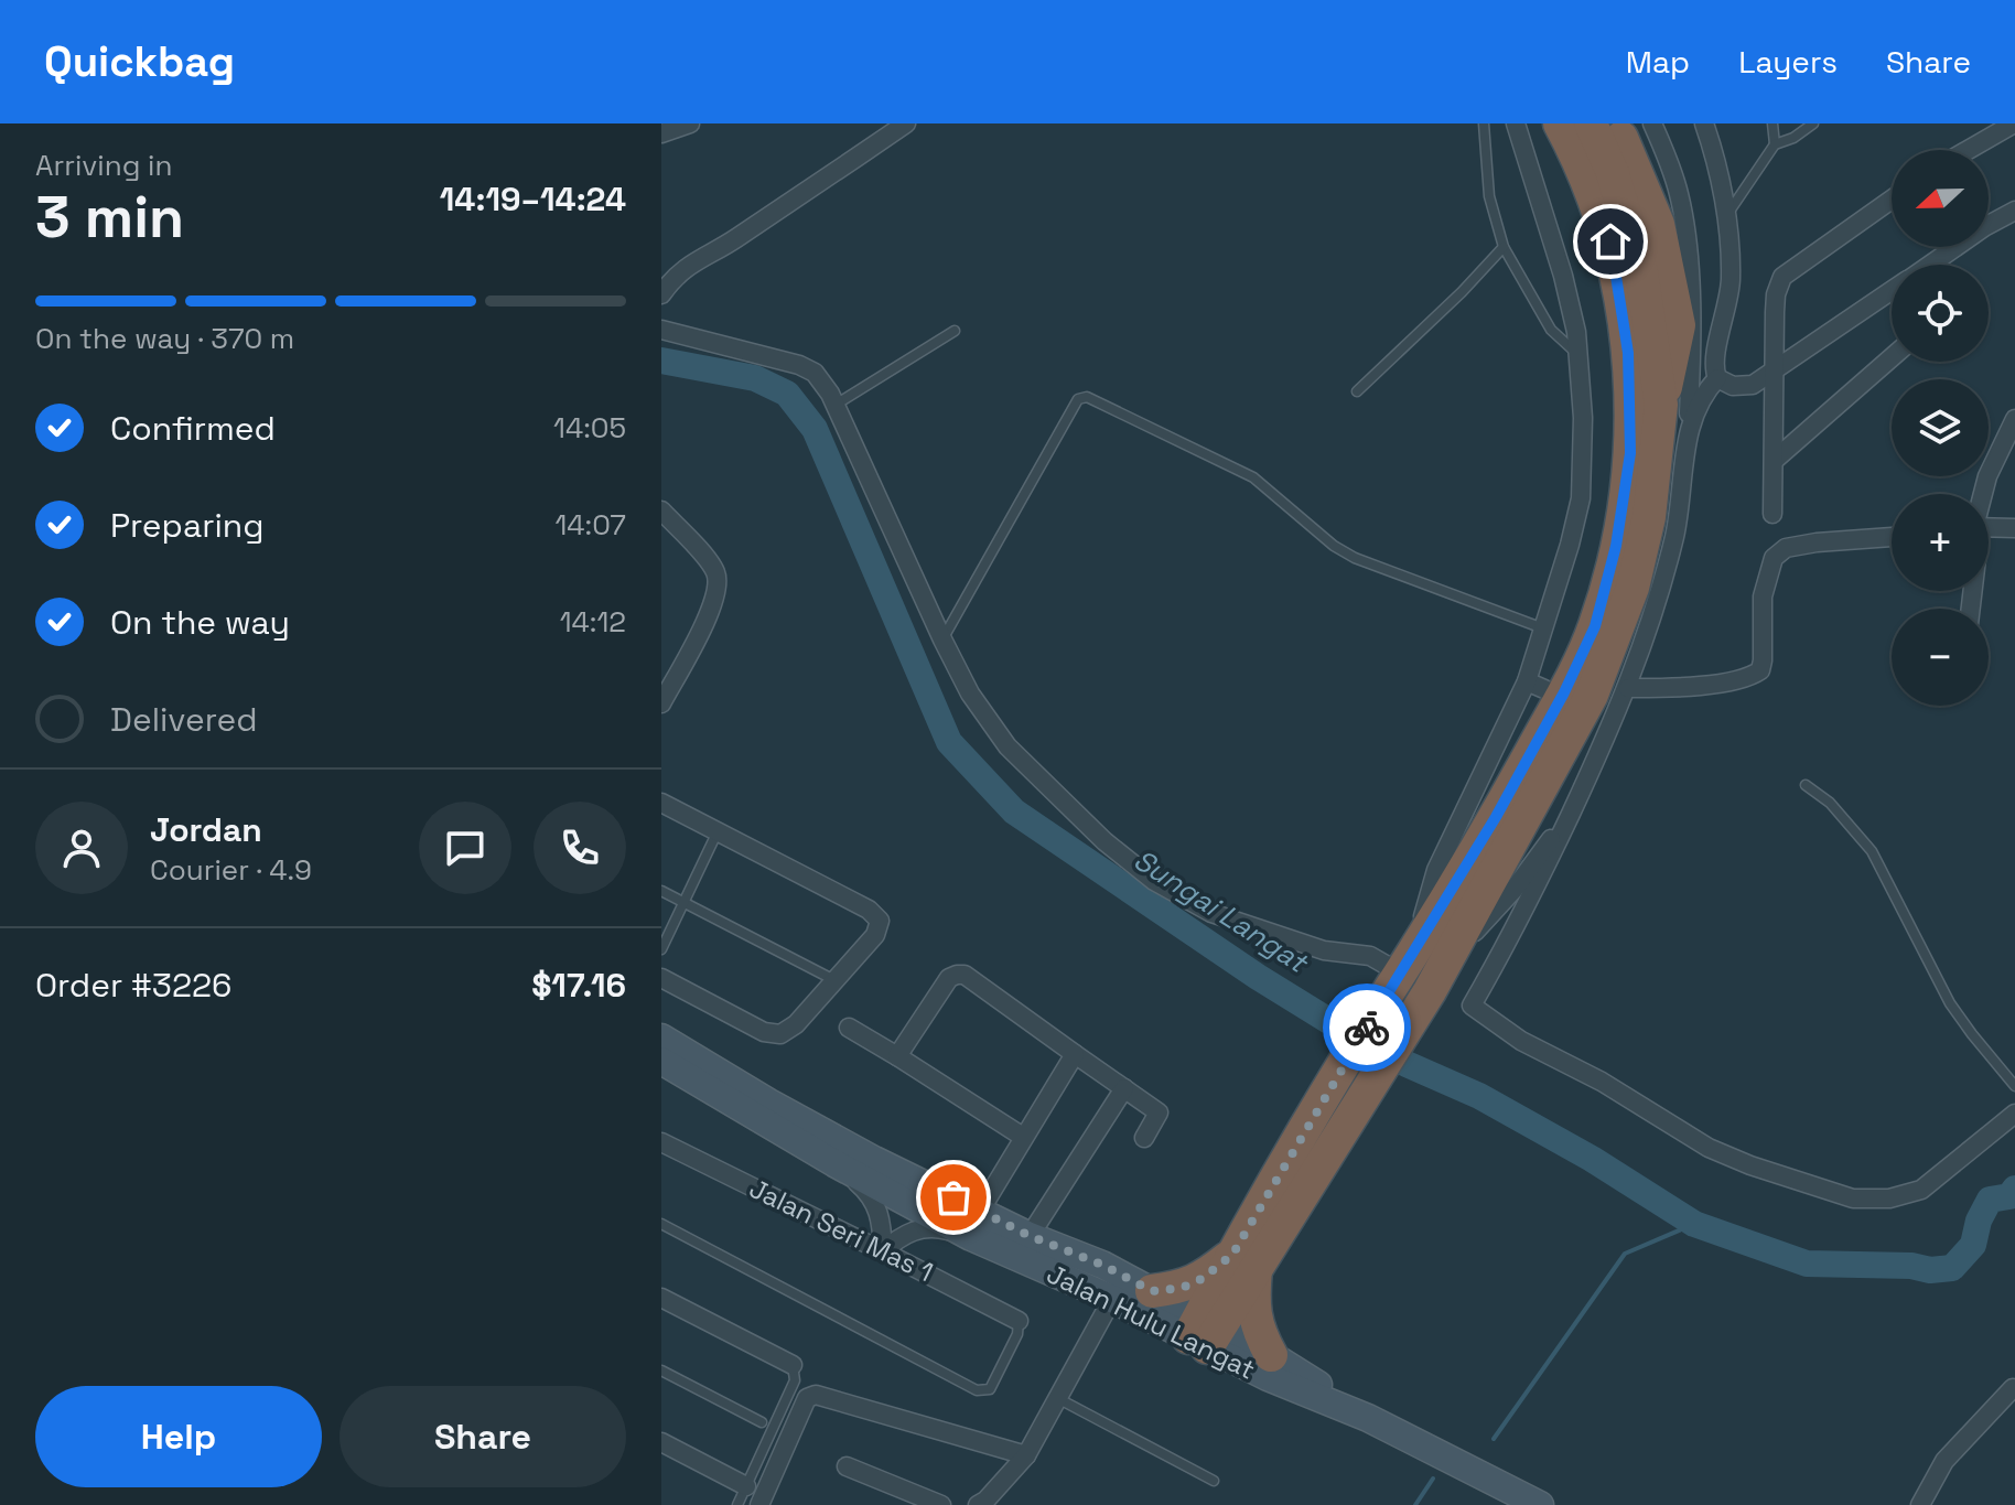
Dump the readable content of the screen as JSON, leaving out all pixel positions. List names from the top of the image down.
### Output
{
  "streets": {
    "main road": ["Jalan Hulu Langat"],
    "street": ["Jalan Seri Mas 1"]
  },
  "water": ["Sungai Langat"],
  "north": "left",
  "page": {
    "header": "Quickbag",
    "nav": ["Map", "Layers", "Share"],
    "heading": ["3 min", "Arriving in", "14:19–14:24"],
    "panel": [
      "Jordan",
      "Courier · 4.9",
      "Order #3226",
      "$17.16"
    ],
    "map_buttons": ["+", "−"],
    "bar": "On the way · 370 m",
    "list": [
      ["Confirmed", "14:05"],
      ["Preparing", "14:07"],
      ["On the way", "14:12"],
      "Delivered"
    ],
    "buttons": ["Help", "Share"]
  }
}
